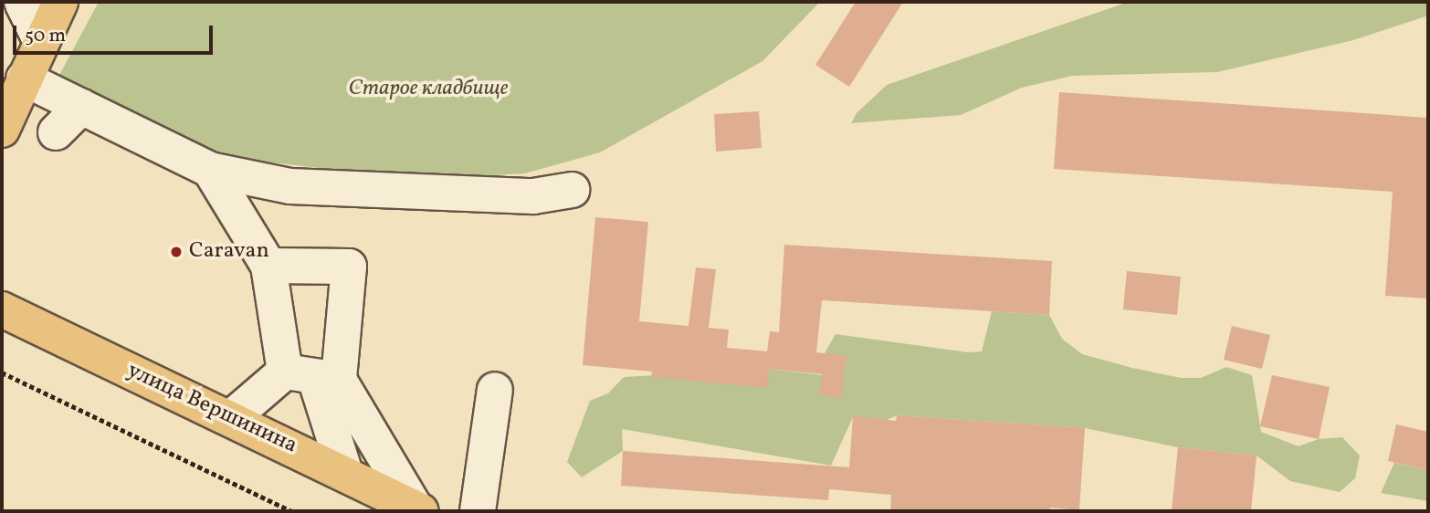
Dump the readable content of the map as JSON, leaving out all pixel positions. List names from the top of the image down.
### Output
{
  "streets": {
    "main road": ["улица Вершинина"]
  },
  "parks": ["Старое кладбище"],
  "places": ["Caravan"],
  "scale_bar": "50 m"
}
